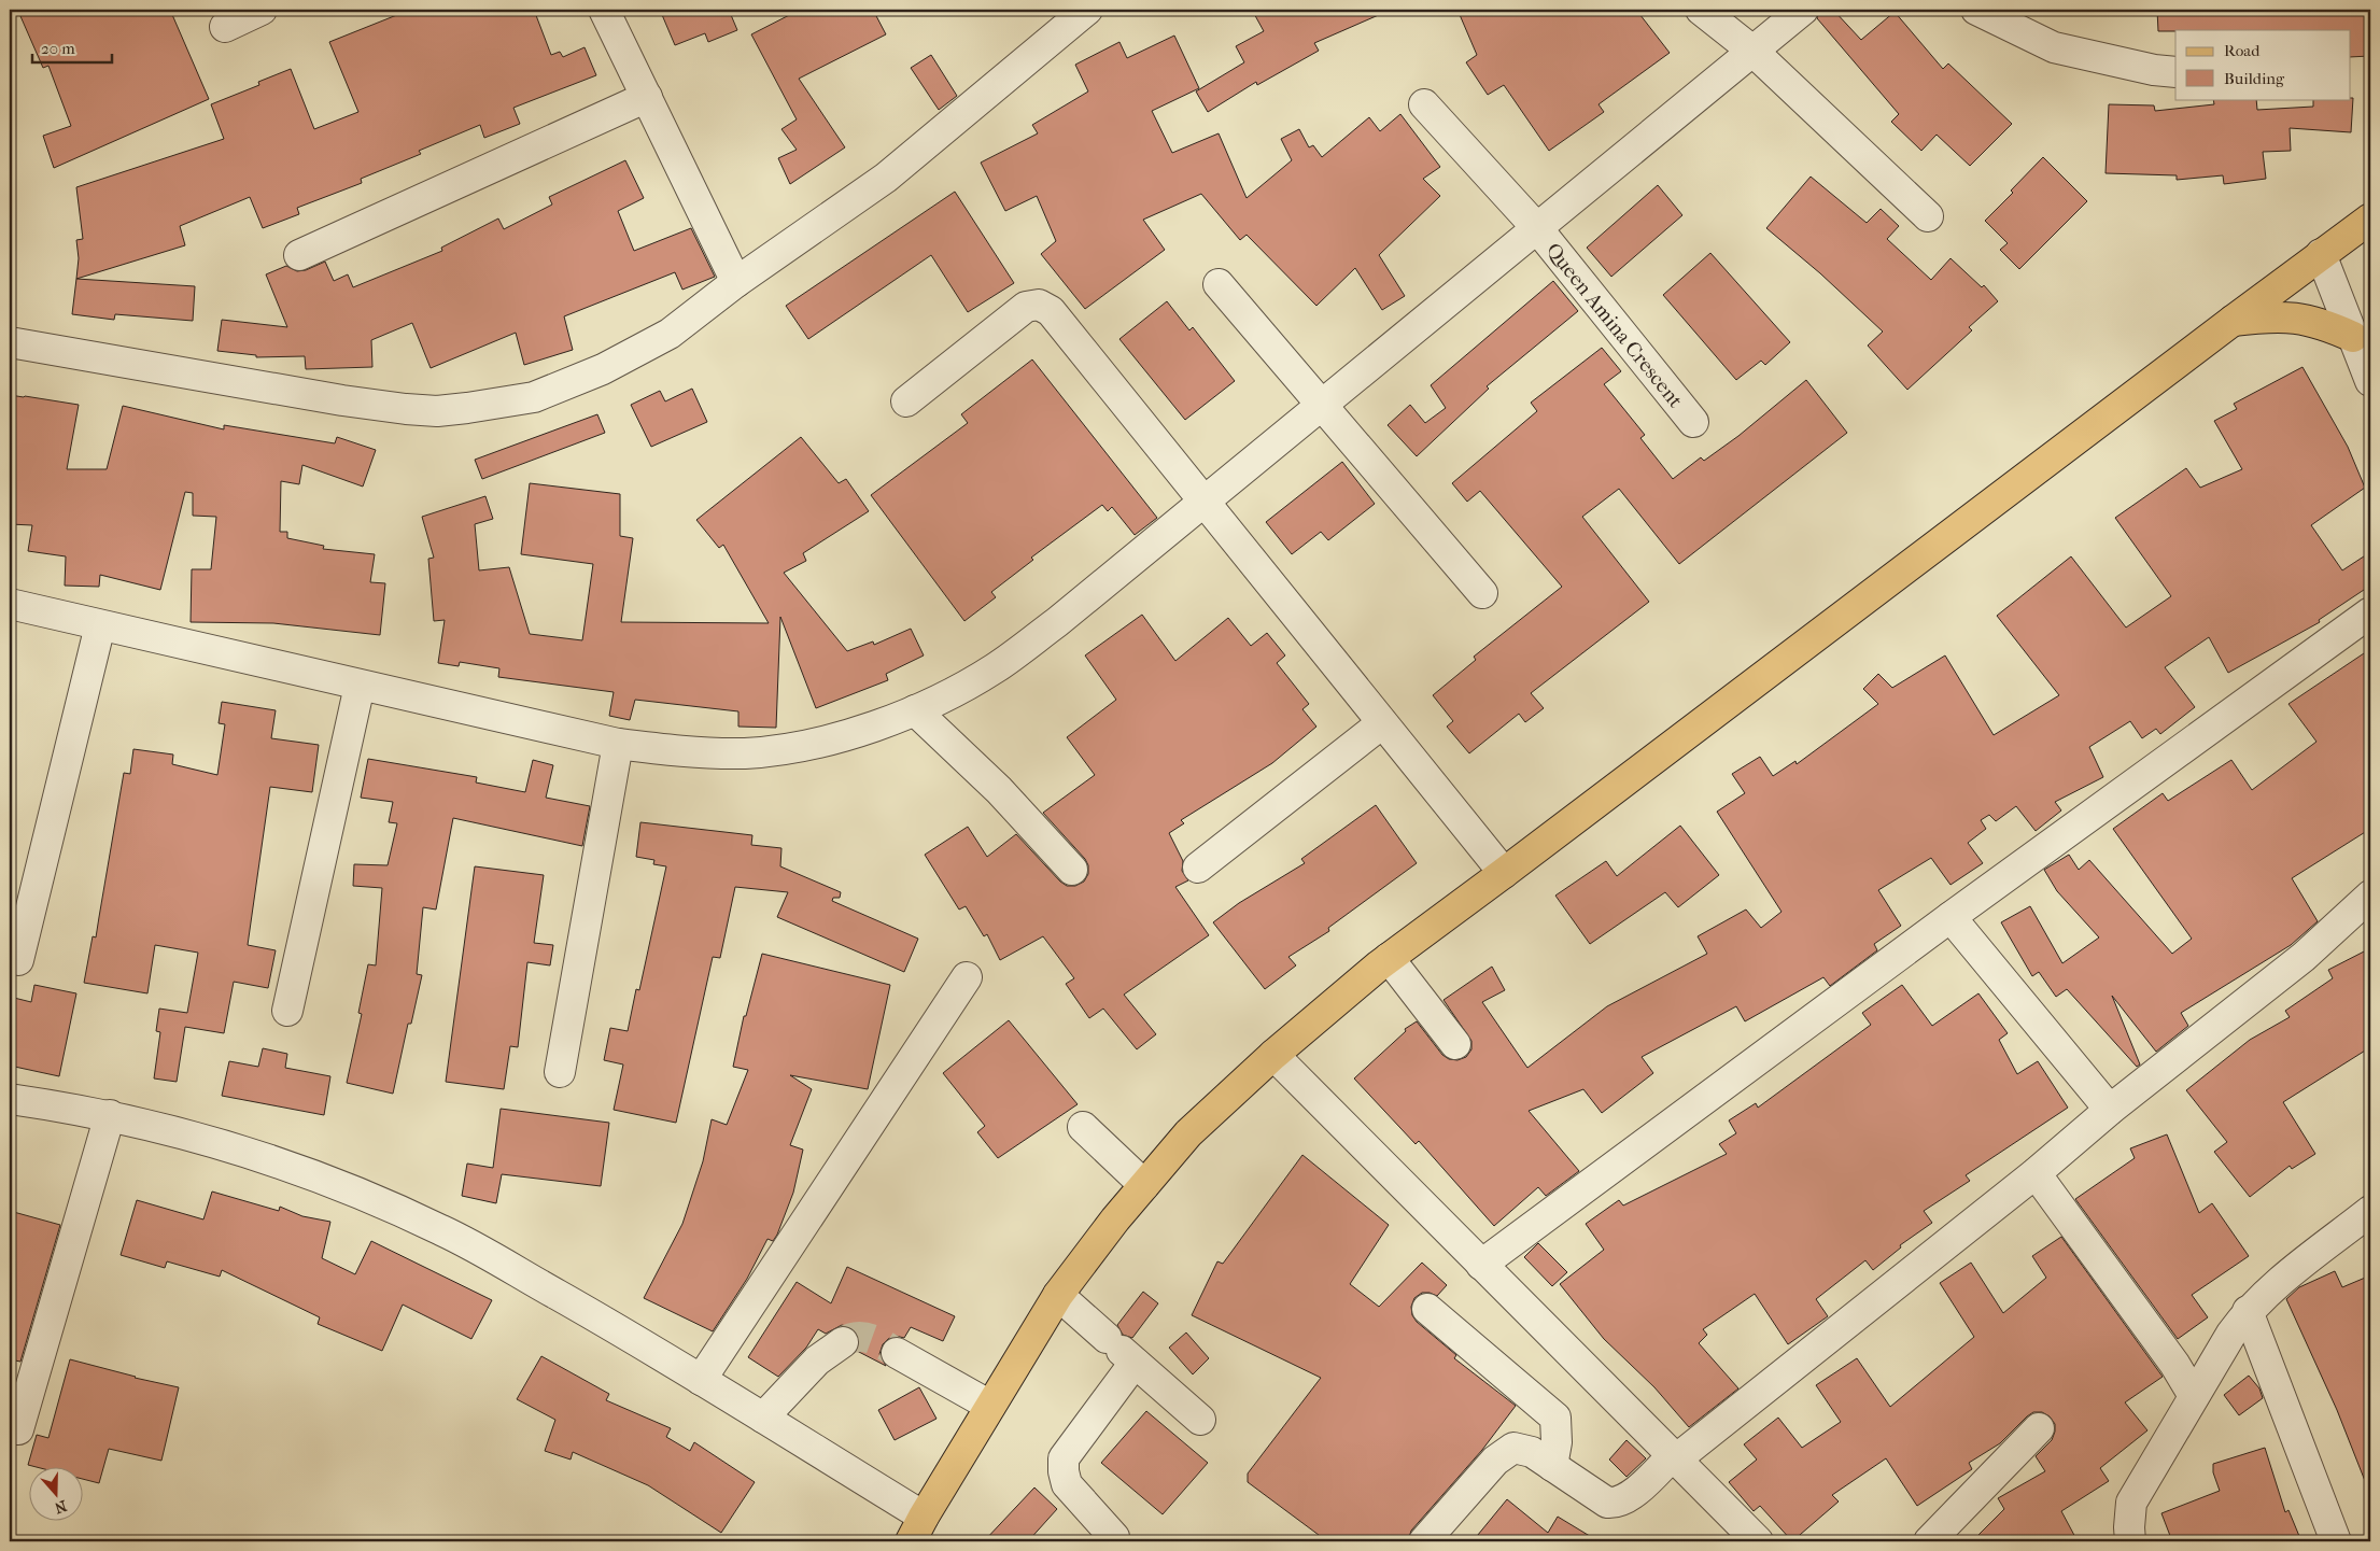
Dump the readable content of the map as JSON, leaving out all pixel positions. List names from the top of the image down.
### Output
{
  "streets": {
    "street": ["Queen Amina Crescent"]
  },
  "legend": ["Road", "Building"],
  "scale_bar": "20 m",
  "north": "bottom"
}
